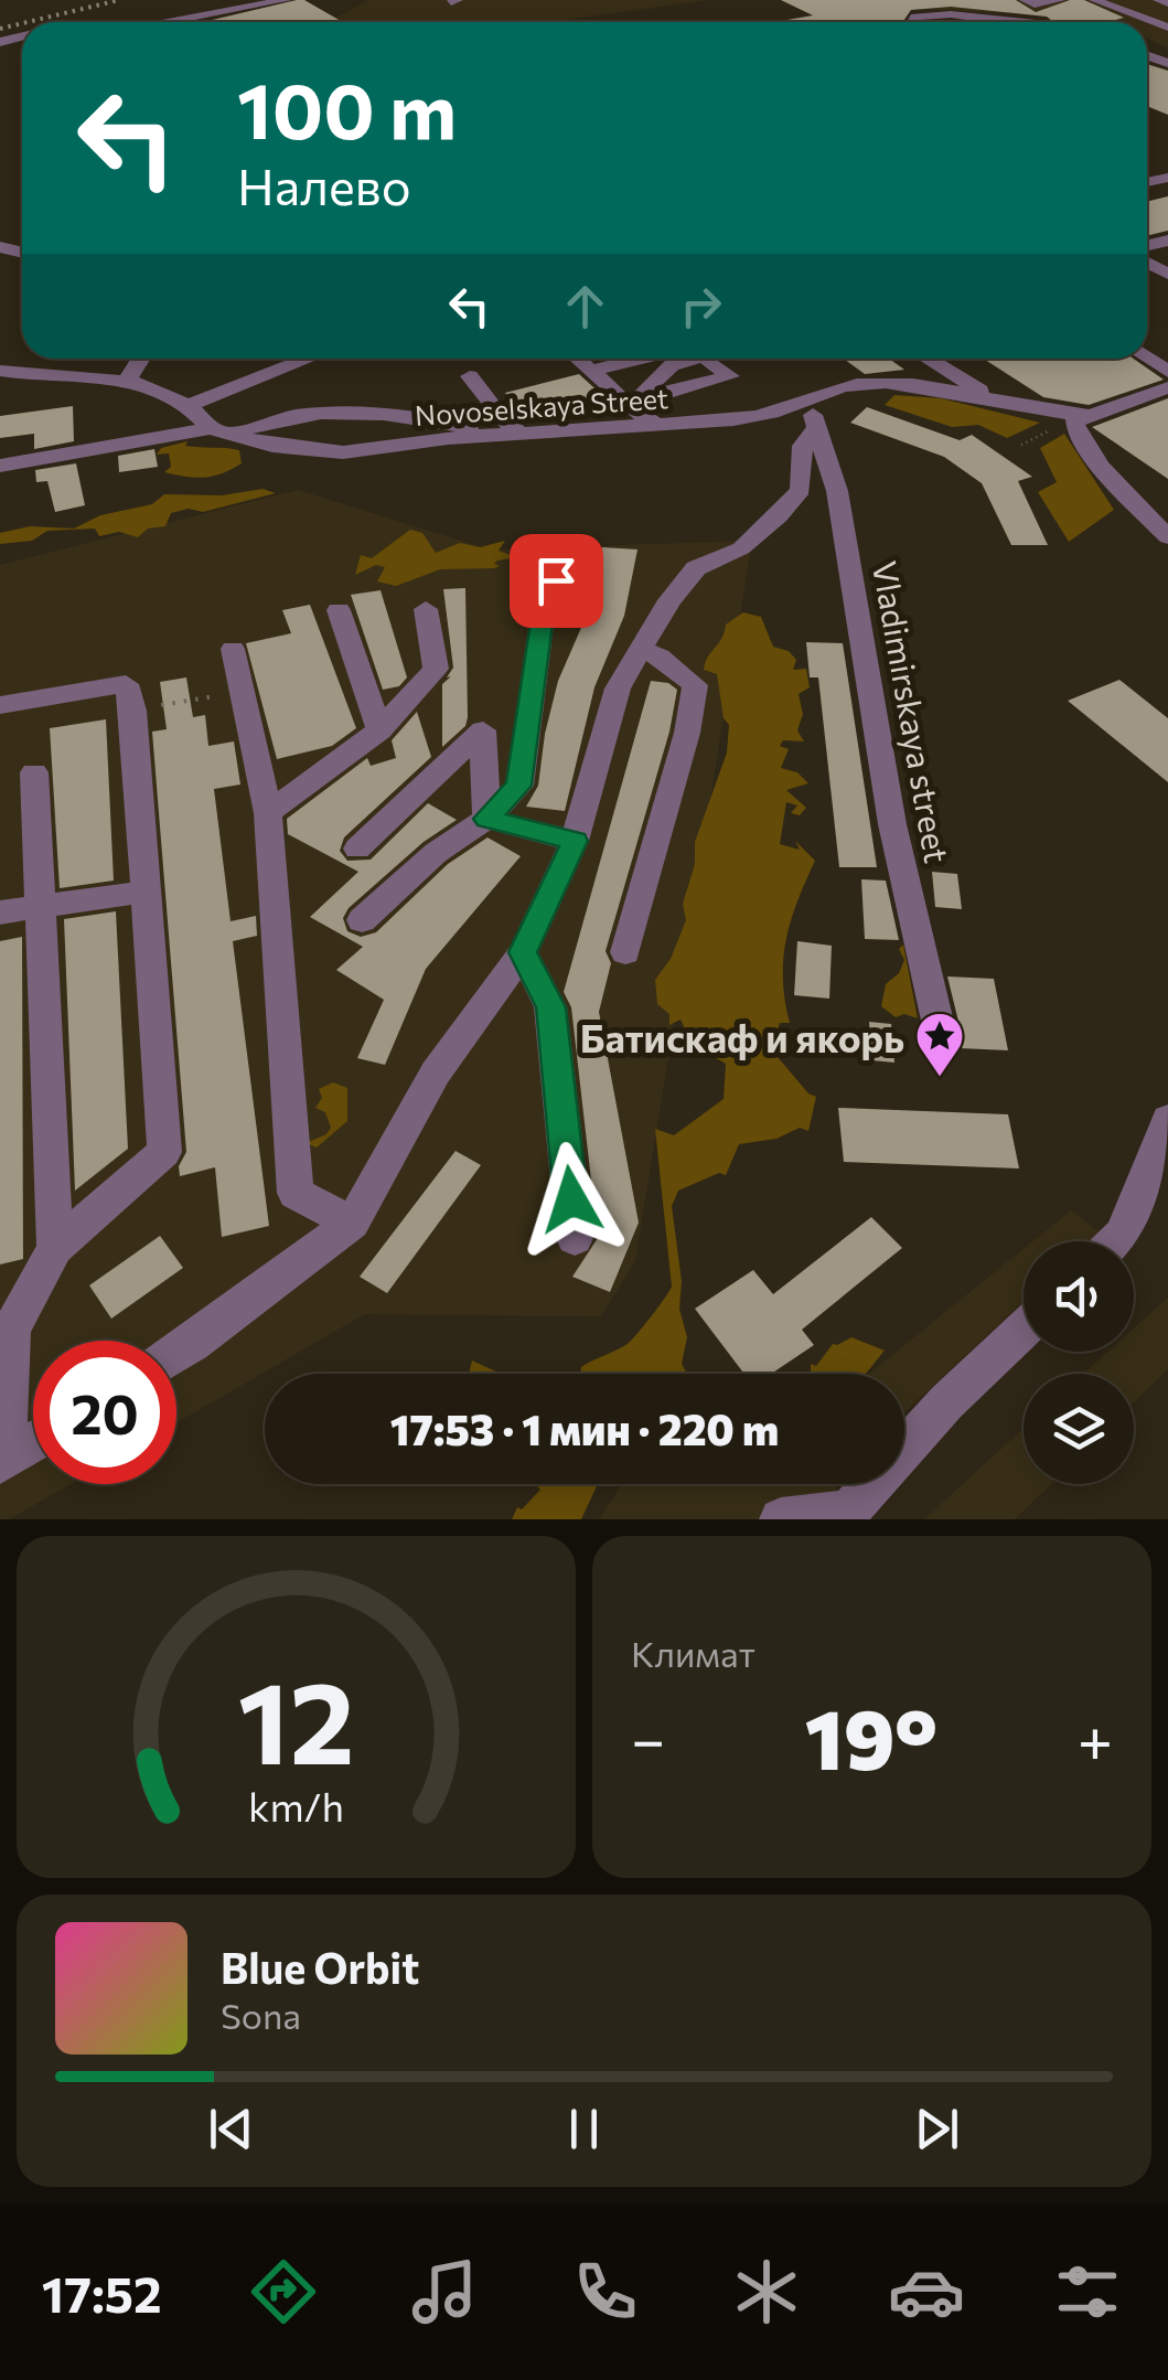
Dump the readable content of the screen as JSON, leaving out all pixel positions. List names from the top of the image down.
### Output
{
  "streets": {
    "street": ["Novoselskaya Street", "Vladimirskaya street"]
  },
  "crossings": [
    ["Novoselskaya Street", "Vladimirskaya street"]
  ],
  "places": {
    "place": ["Батискаф и якорь"]
  },
  "page": {
    "turn": ["100 m", "Налево"],
    "limit": "20",
    "trip": "17:53 · 1 мин · 220 m",
    "tile": "Климат",
    "heat": ["−", "19°", "+"],
    "song": ["Blue Orbit", "Sona"],
    "tabs": "17:52",
    "gauge": ["12", "km/h"]
  }
}
